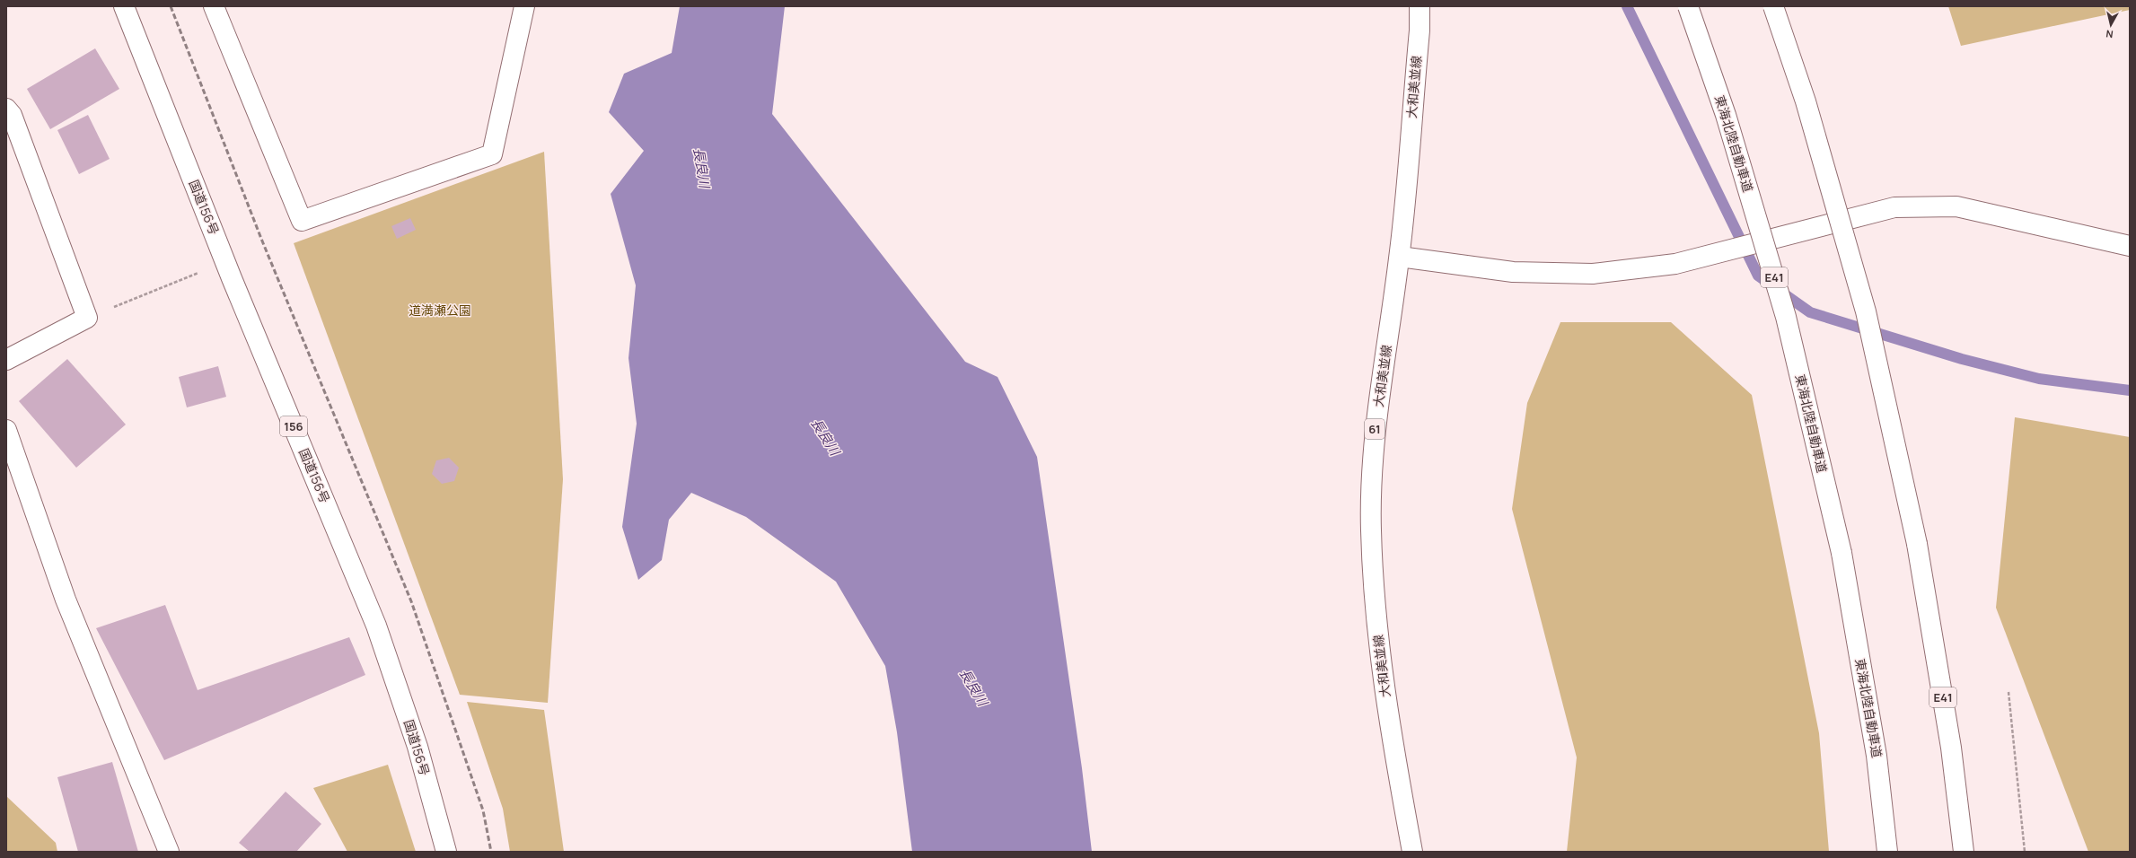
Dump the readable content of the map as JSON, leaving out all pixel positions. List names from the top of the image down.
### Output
{
  "streets": {
    "main road": [
      "大和美並線",
      "東海北陸自動車道",
      "国道156号",
      "E41",
      "156",
      "61"
    ]
  },
  "water": ["長良川"],
  "parks": ["道満瀬公園"],
  "north": "bottom"
}
